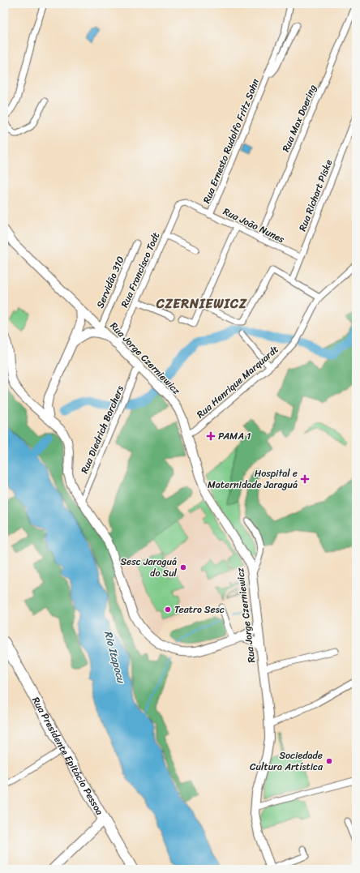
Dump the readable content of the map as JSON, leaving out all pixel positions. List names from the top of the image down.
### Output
{
  "streets": {
    "highway": ["Rua Presidente Epitácio Pessoa"],
    "main road": ["Rua Jorge Czerniewicz"],
    "street": [
      "Rua Max Doering",
      "Rua Ernesto Rudolfo Fritz Sohn",
      "Rua Richart Piske",
      "Rua João Nunes",
      "Rua Francisco Todt",
      "Servidão 310",
      "Rua Henrique Marquardt",
      "Rua Diedrich Borchers"
    ]
  },
  "crossings": [
    ["Rua Max Doering", "Rua João Nunes"],
    ["Rua Ernesto Rudolfo Fritz Sohn", "Rua João Nunes"],
    ["Rua Richart Piske", "Rua João Nunes"],
    ["Rua João Nunes", "Rua Francisco Todt"],
    ["Rua Francisco Todt", "Rua Jorge Czerniewicz"],
    ["Servidão 310", "Rua Jorge Czerniewicz"],
    ["Rua Jorge Czerniewicz", "Rua Henrique Marquardt"],
    ["Rua Jorge Czerniewicz", "Rua Diedrich Borchers"]
  ],
  "districts": ["CZERNIEWICZ"],
  "water": ["Rio Itapocu"],
  "places": {
    "health": ["PAMA 1", "Hospital e Maternidade Jaraguá"],
    "other": ["Sesc Jaraguá do Sul", "Teatro Sesc", "Sociedade Cultura Artística"]
  }
}
